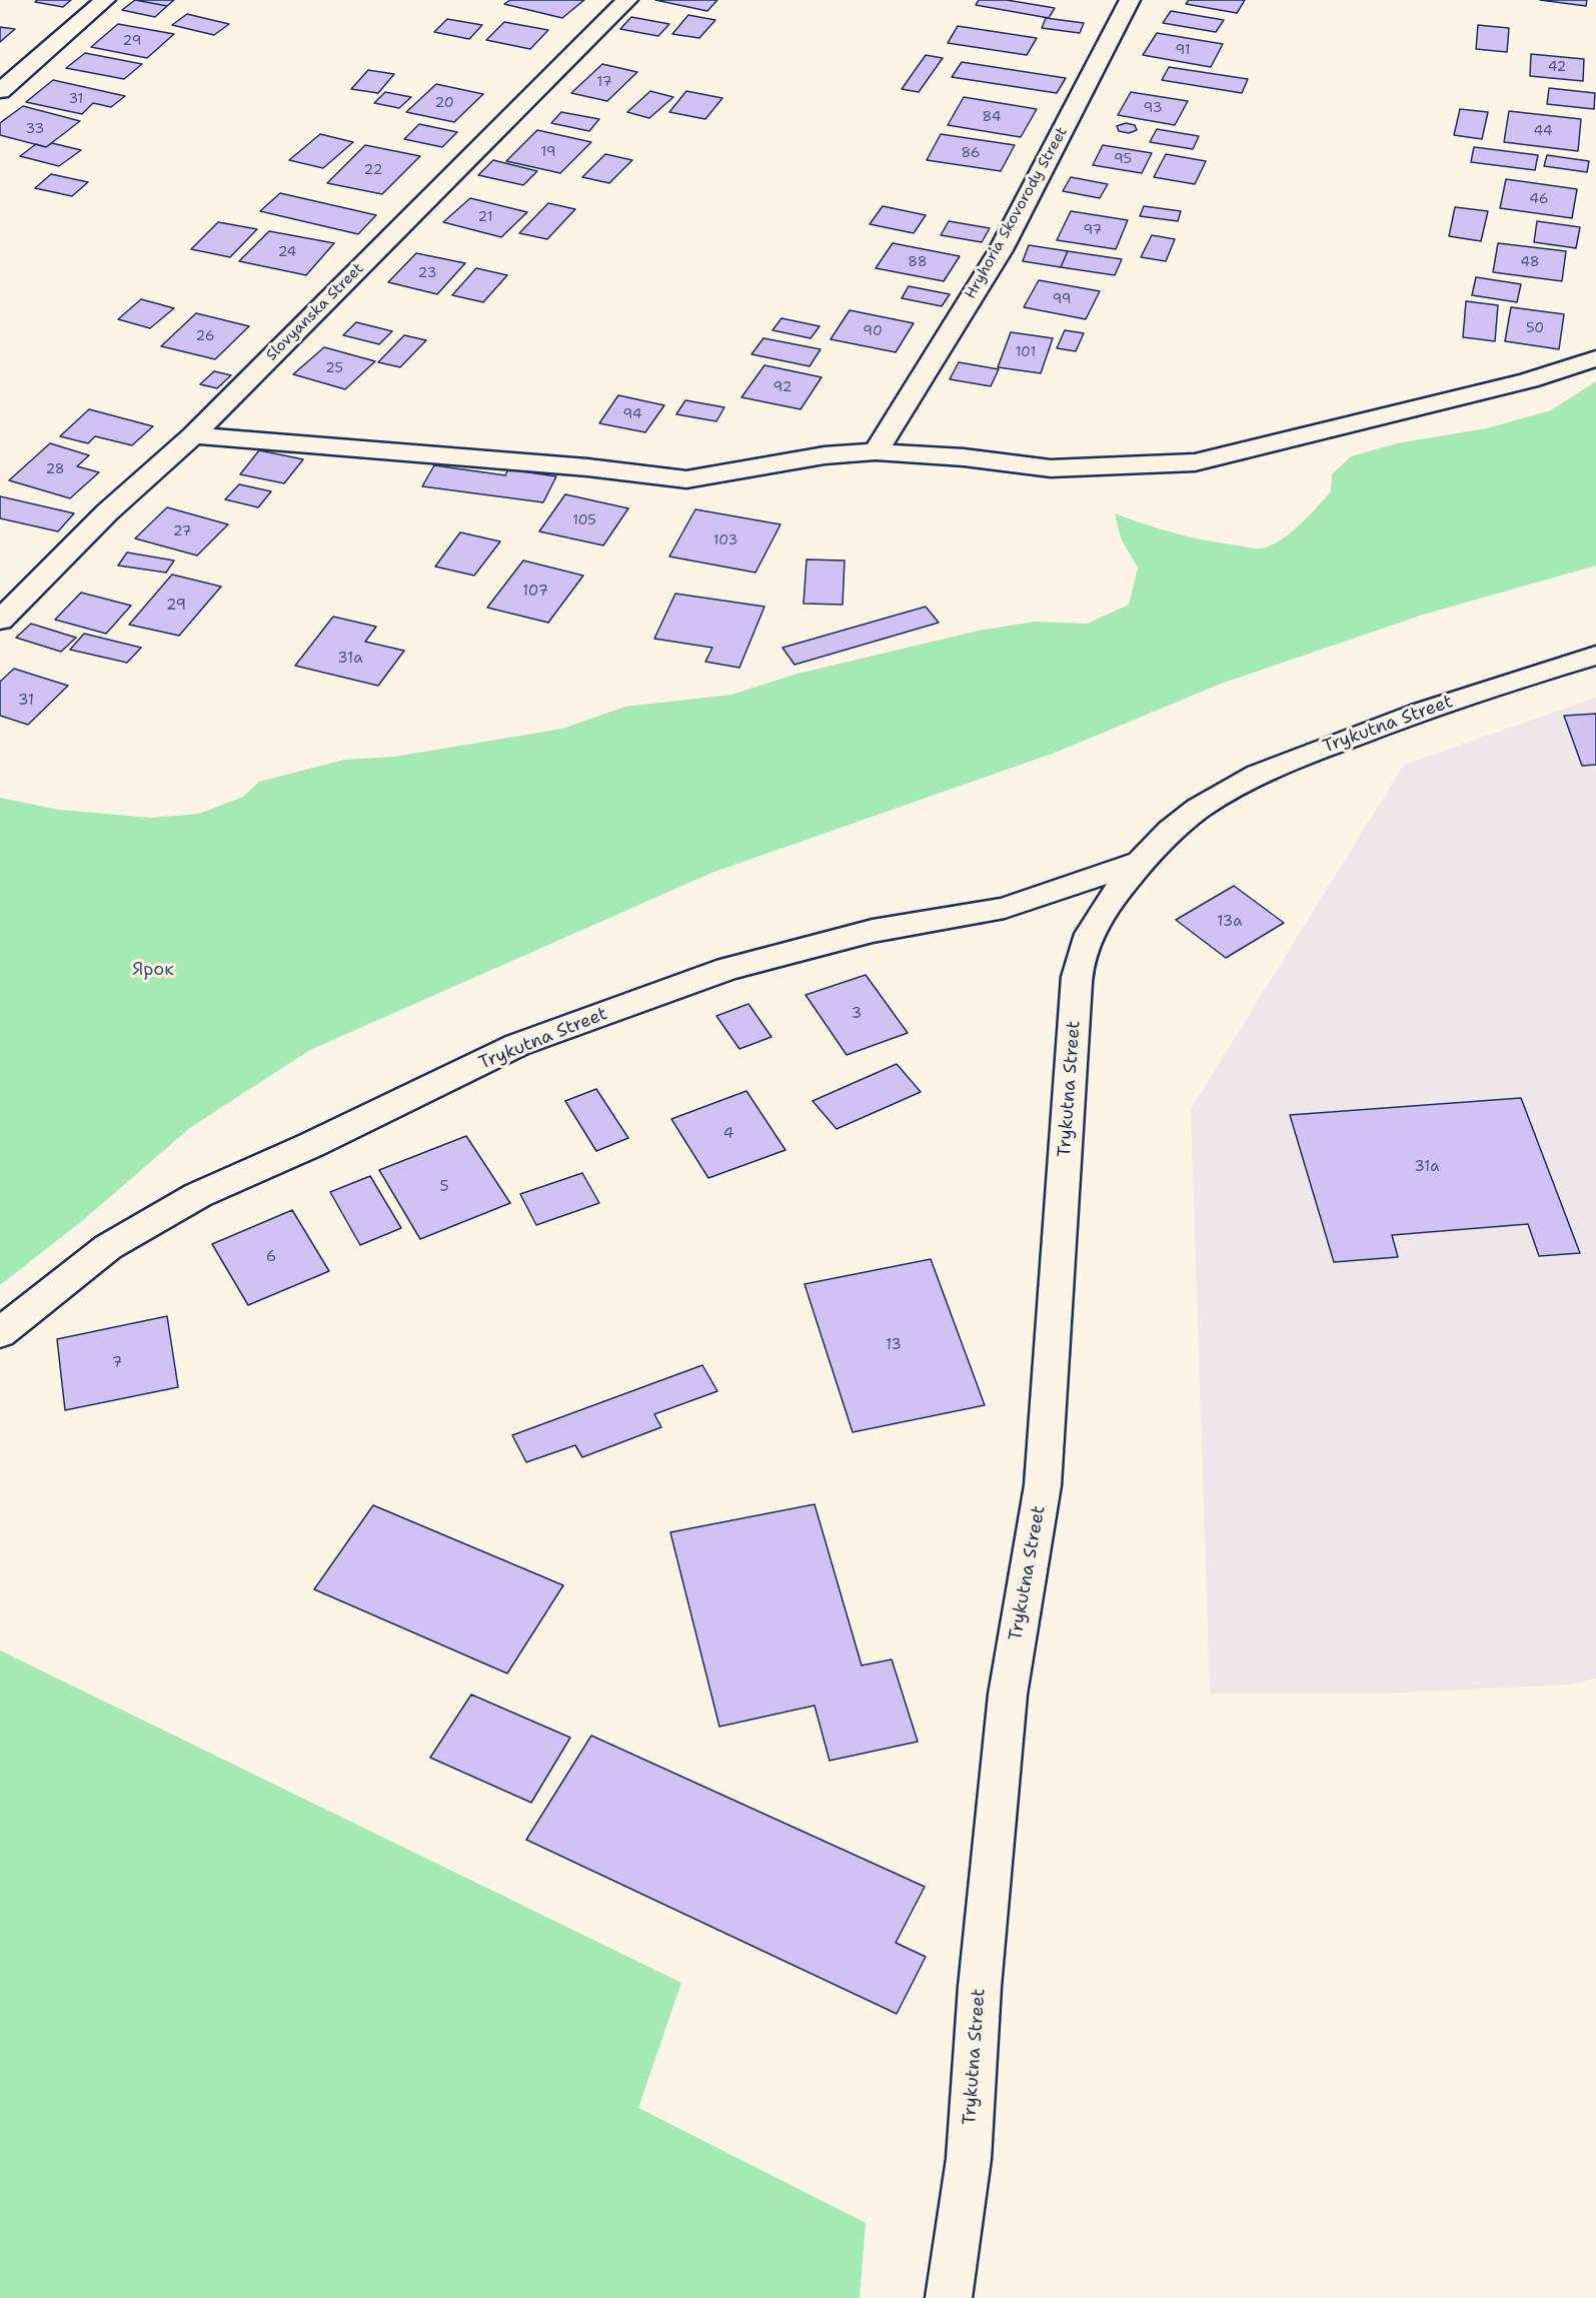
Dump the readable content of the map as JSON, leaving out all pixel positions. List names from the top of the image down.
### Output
{
  "streets": {
    "street": ["Hryhoria Skovorody Street", "Slovyanska Street", "Trykutna Street"]
  },
  "parks": ["Ярок"],
  "house_numbers": [
    "29",
    "91",
    "42",
    "17",
    "31",
    "20",
    "93",
    "84",
    "33",
    "44",
    "19",
    "86",
    "95",
    "22",
    "46",
    "21",
    "97",
    "24",
    "88",
    "48",
    "23",
    "99",
    "50",
    "90",
    "26",
    "101",
    "25",
    "92",
    "94",
    "28",
    "105",
    "27",
    "103",
    "107",
    "29",
    "31а",
    "31",
    "13а",
    "3",
    "4",
    "31а",
    "5",
    "6",
    "13",
    "7"
  ]
}
